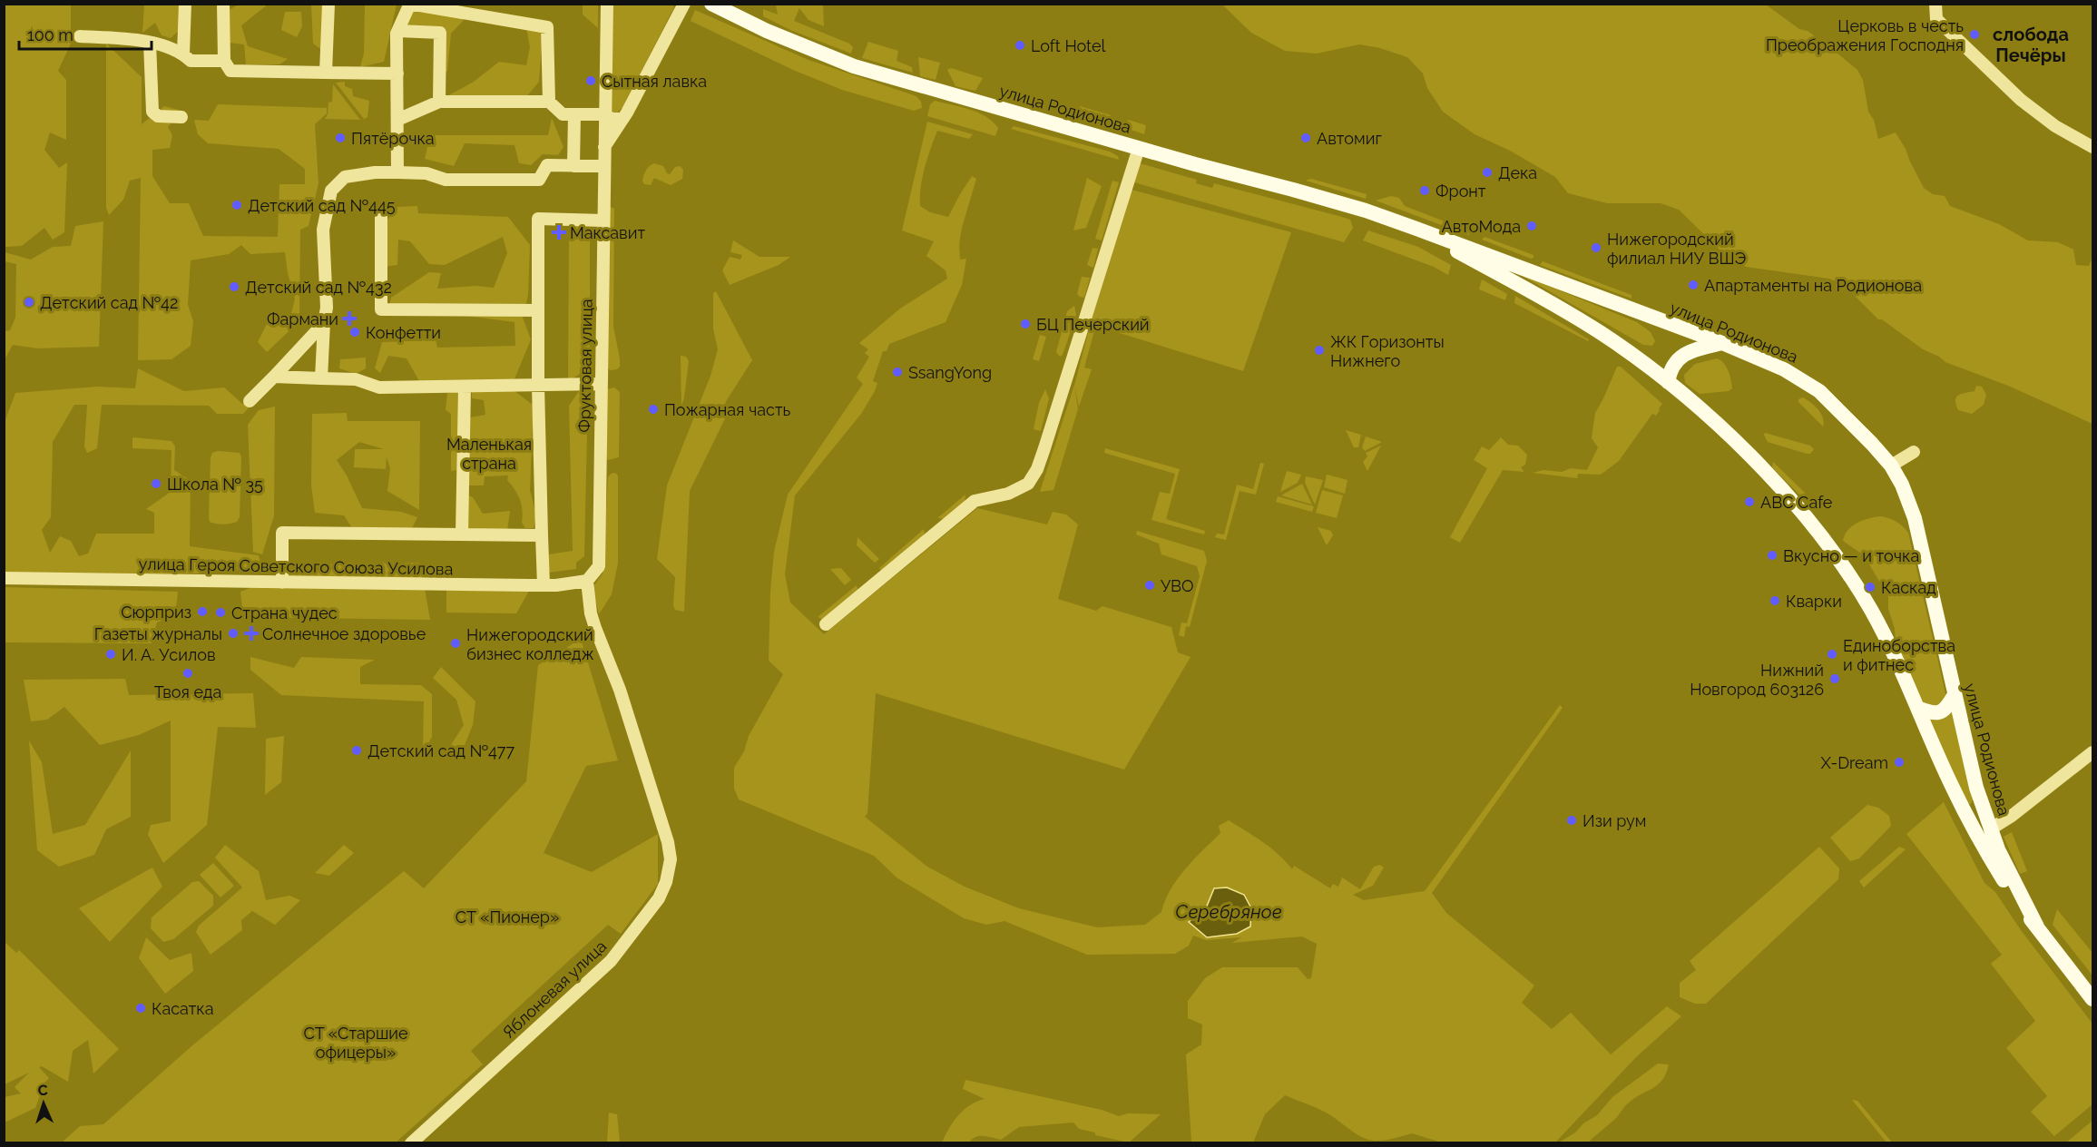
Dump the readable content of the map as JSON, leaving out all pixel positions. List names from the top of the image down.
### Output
{
  "streets": {
    "main road": ["улица Родионова"],
    "street": ["Фруктовая улица", "улица Героя Советского Союза Усилова", "Яблоневая улица"]
  },
  "crossings": [
    ["Фруктовая улица", "улица Героя Советского Союза Усилова"],
    ["Фруктовая улица", "Яблоневая улица"],
    ["улица Героя Советского Союза Усилова", "Яблоневая улица"]
  ],
  "districts": ["слобода Печёры"],
  "water": ["Серебряное"],
  "parks": ["Маленькая страна", "СТ «Пионер»", "СТ «Старшие офицеры»"],
  "places": {
    "other": [
      "Церковь в честь Преображения Господня",
      "Loft Hotel",
      "Сытная лавка",
      "Пятёрочка",
      "Автомиг",
      "Дека",
      "Фронт",
      "Детский сад №445",
      "АвтоМода",
      "Нижегородский филиал НИУ ВШЭ",
      "Апартаменты на Родионова",
      "Детский сад №432",
      "Детский сад №42",
      "БЦ Печерский",
      "Конфетти",
      "ЖК Горизонты Нижнего",
      "SsangYong",
      "Пожарная часть",
      "Школа № 35",
      "АВС Cafe",
      "Вкусно — и точка",
      "УВО",
      "Каскад",
      "Кварки",
      "Сюрприз",
      "Страна чудес",
      "Газеты журналы",
      "Нижегородский бизнес колледж",
      "И. А. Усилов",
      "Единоборства и фитнес",
      "Твоя еда",
      "Нижний Новгород 603126",
      "Детский сад №477",
      "X-Dream",
      "Изи рум",
      "Касатка"
    ],
    "health": ["Максавит", "Фармани", "Солнечное здоровье"]
  },
  "scale_bar": "100 m",
  "north": "top"
}
